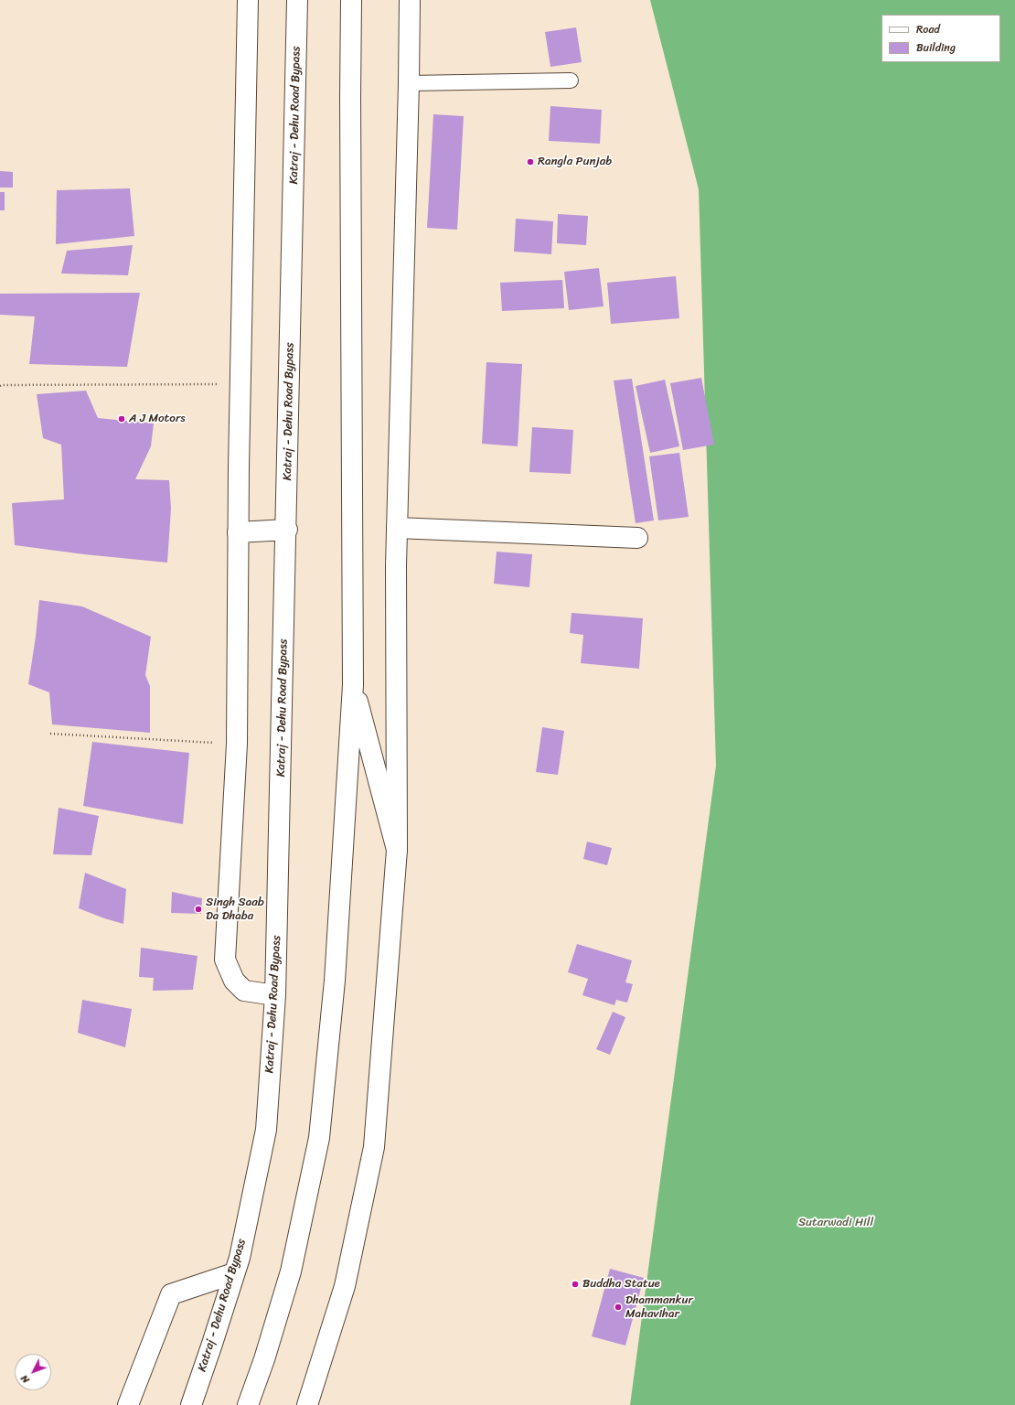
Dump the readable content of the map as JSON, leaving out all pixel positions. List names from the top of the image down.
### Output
{
  "streets": {
    "main road": ["Katraj - Dehu Road Bypass"]
  },
  "parks": ["Sutarwadi Hill"],
  "places": [
    "Rangla Punjab",
    "A J Motors",
    "Singh Saab Da Dhaba",
    "Buddha Statue",
    "Dhammankur Mahavihar"
  ],
  "legend": ["Road", "Building"],
  "north": "bottom left"
}
